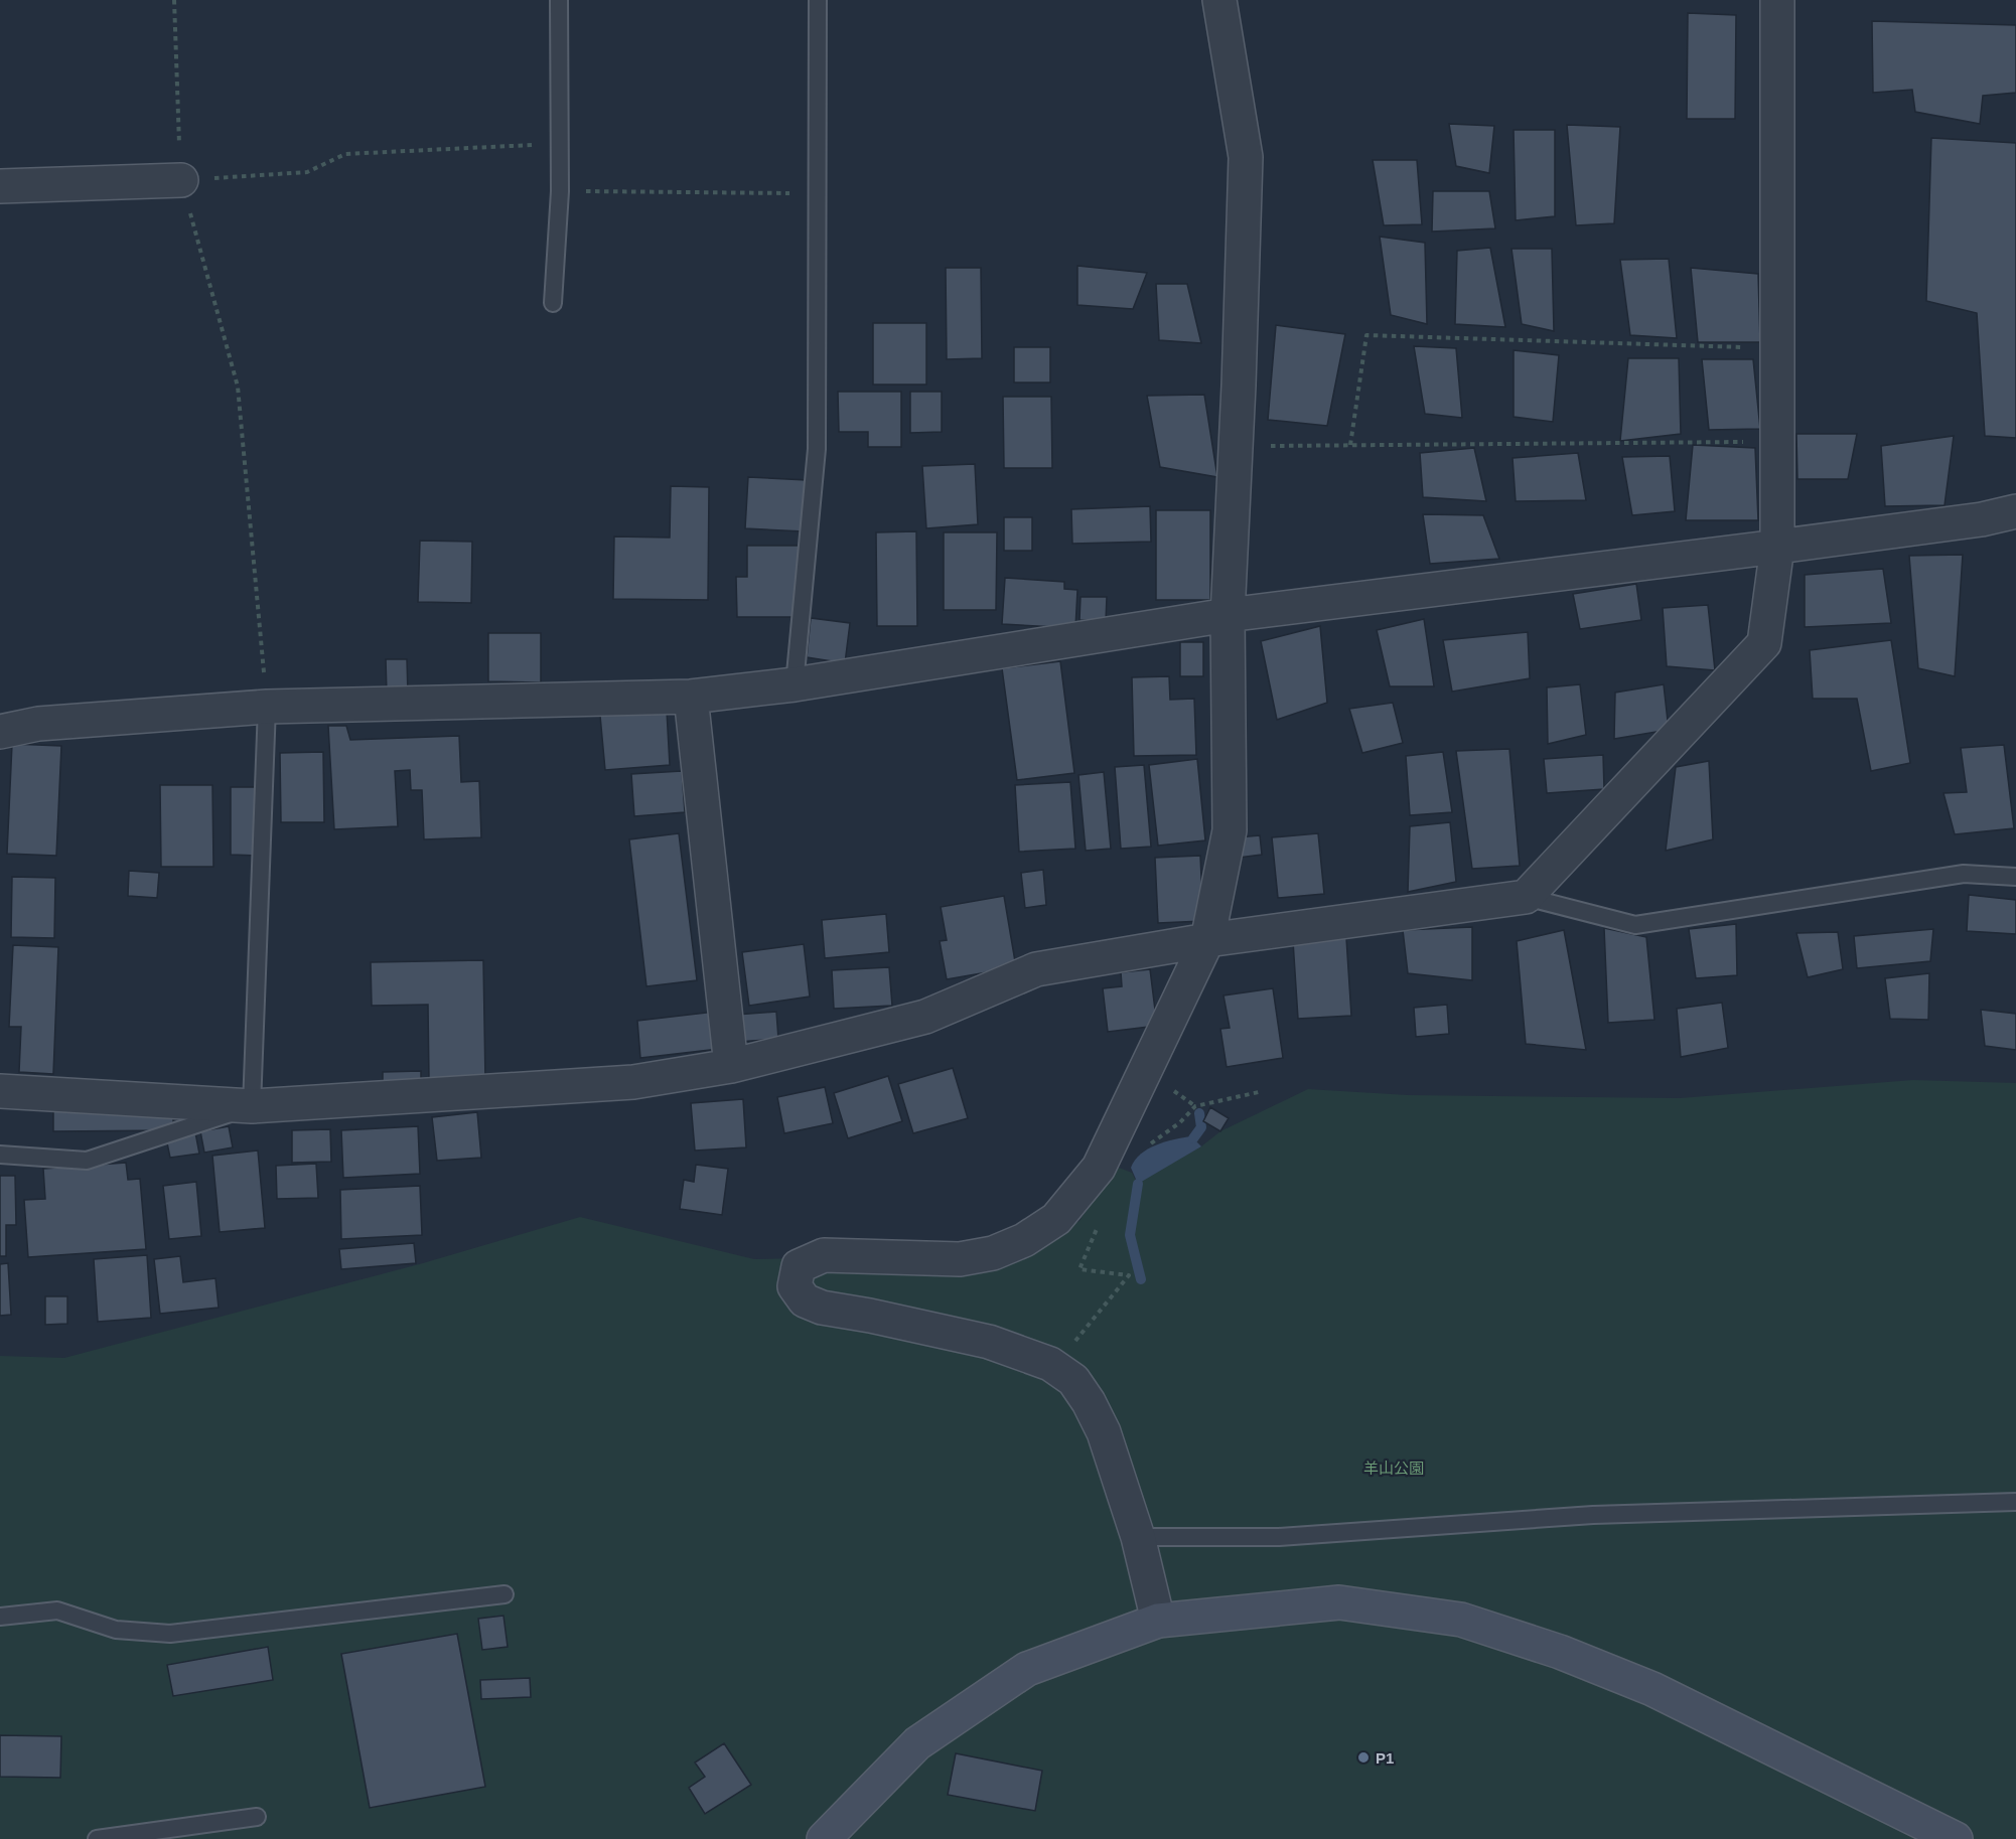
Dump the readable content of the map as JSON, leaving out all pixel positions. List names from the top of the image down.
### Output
{
  "parks": ["羊山公園"],
  "places": ["P1"]
}
